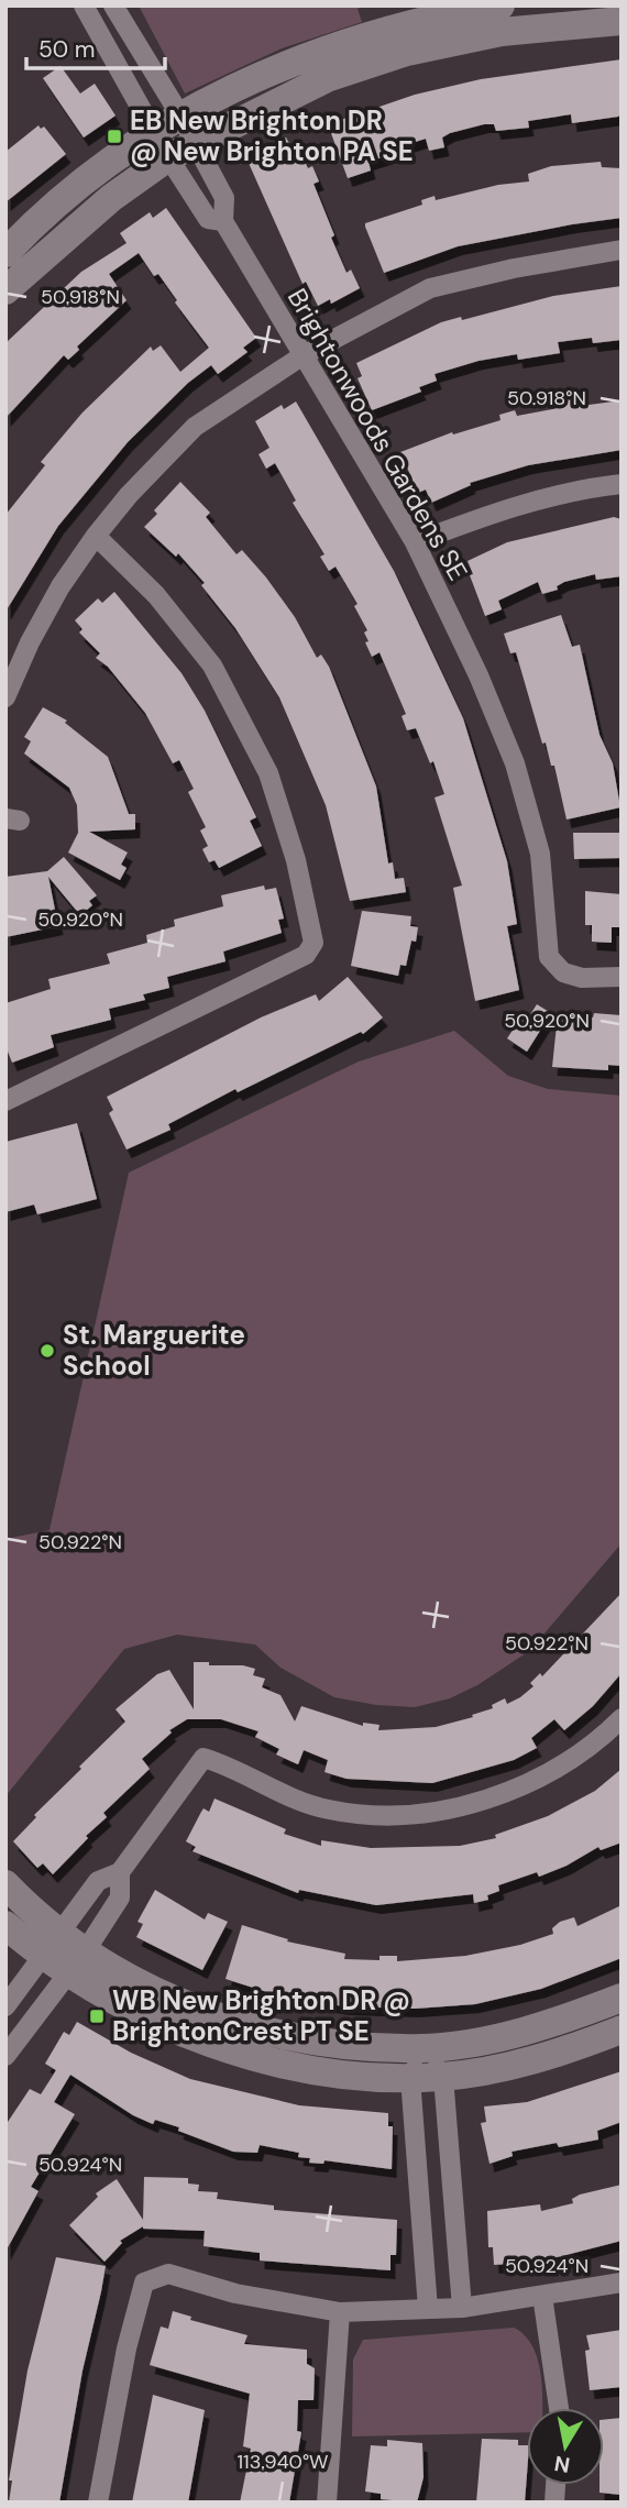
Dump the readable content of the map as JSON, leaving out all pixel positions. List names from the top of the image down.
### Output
{
  "streets": {
    "street": ["Brightonwoods Gardens SE"]
  },
  "places": {
    "transit": ["EB New Brighton DR @ New Brighton PA SE", "WB New Brighton DR @ BrightonCrest PT SE"],
    "other": ["St. Marguerite School"]
  },
  "scale_bar": "50 m",
  "north": "bottom",
  "coordinates": [
    "50.918°N",
    "50.920°N",
    "50.922°N",
    "50.924°N",
    "113.940°W"
  ]
}
